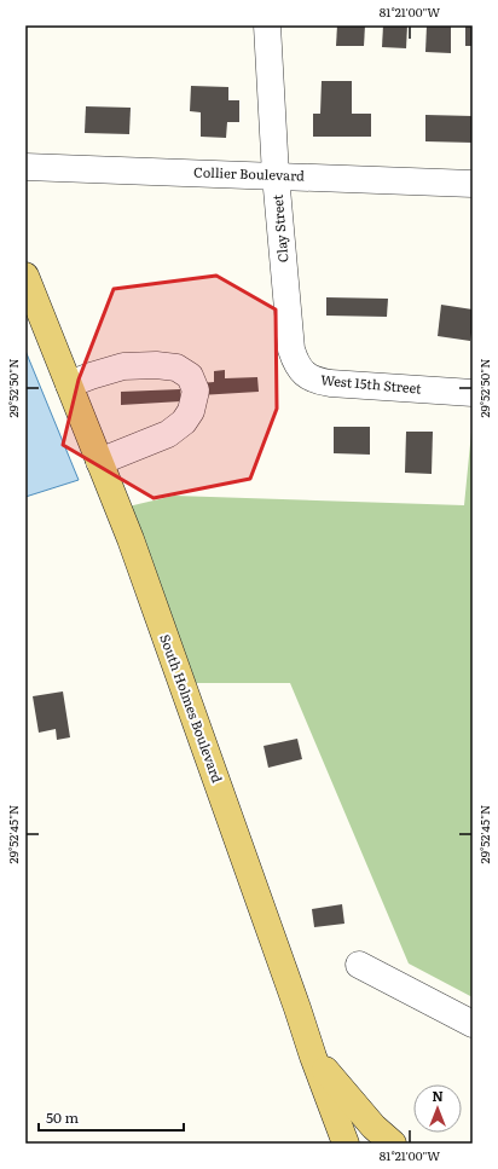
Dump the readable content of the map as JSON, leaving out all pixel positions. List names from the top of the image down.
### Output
{
  "streets": {
    "main road": ["South Holmes Boulevard"],
    "street": ["Collier Boulevard", "Clay Street", "West 15th Street"]
  },
  "crossings": [
    ["Collier Boulevard", "Clay Street"],
    ["Clay Street", "West 15th Street"]
  ],
  "scale_bar": "50 m",
  "north": "top",
  "coordinates": ["81°21'00\"W", "29°52'50\"N", "29°52'45\"N"]
}
